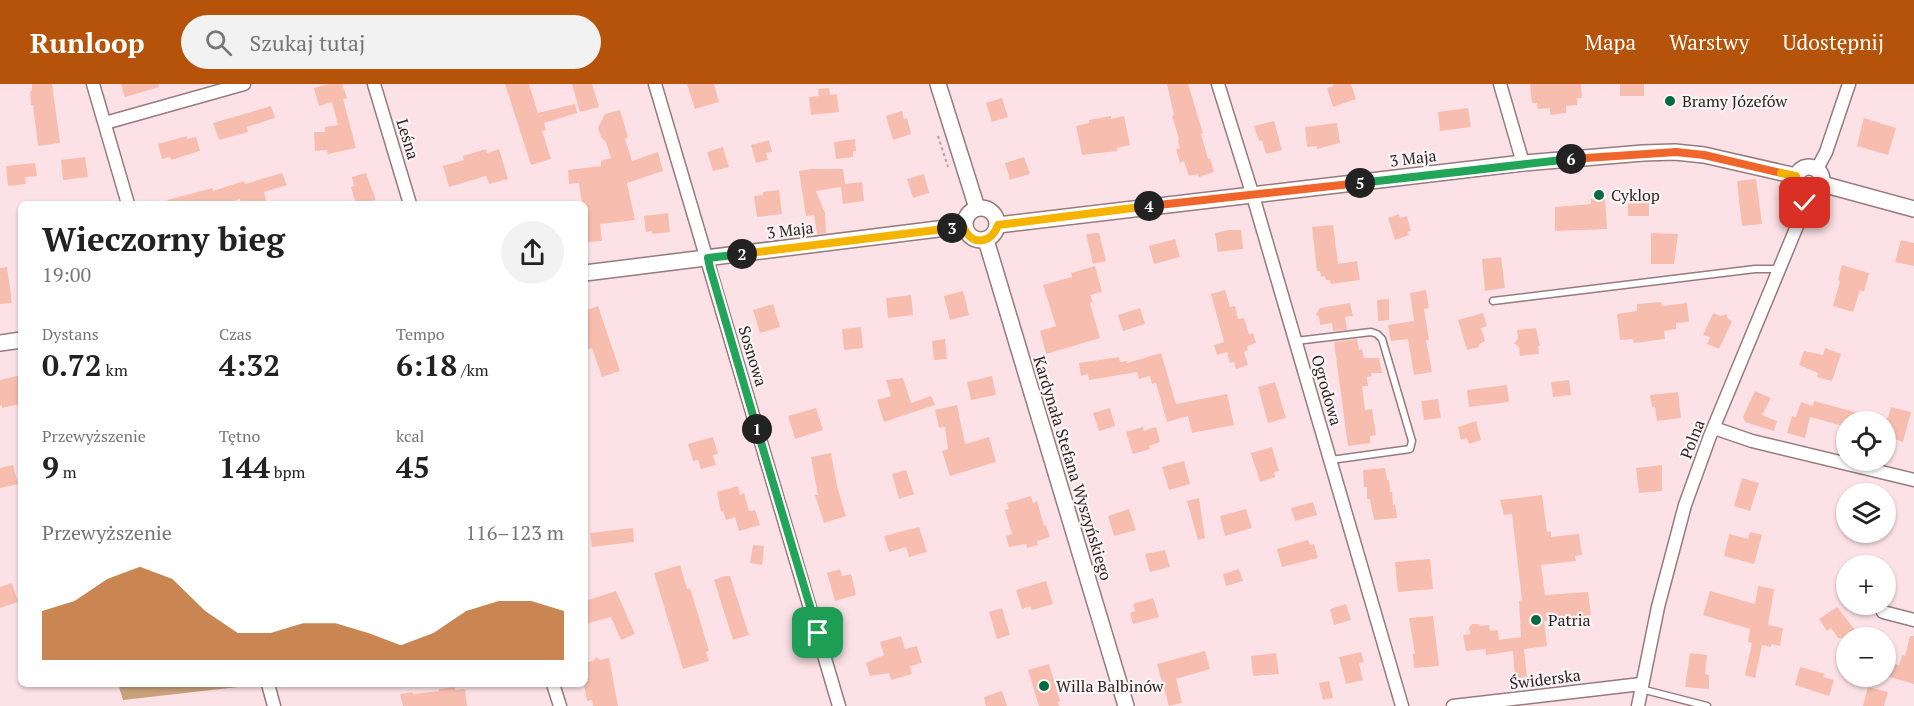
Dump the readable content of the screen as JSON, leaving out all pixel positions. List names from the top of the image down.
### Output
{
  "streets": {
    "street": [
      "Leśna",
      "3 Maja",
      "Sosnowa",
      "Ogrodowa",
      "Polna",
      "Kardynała Stefana Wyszyńskiego",
      "Świderska"
    ]
  },
  "crossings": [
    ["3 Maja", "Sosnowa"],
    ["3 Maja", "Ogrodowa"],
    ["3 Maja", "Polna"],
    ["3 Maja", "Kardynała Stefana Wyszyńskiego"],
    ["Polna", "Świderska"]
  ],
  "places": [
    "Bramy Józefów",
    "Cyklop",
    "Patria",
    "Willa Balbinów"
  ],
  "page": {
    "header": "Runloop",
    "search": "Szukaj tutaj",
    "nav": ["Mapa", "Warstwy", "Udostępnij"],
    "pins": [
      "6",
      "5",
      "4",
      "3",
      "2",
      "1"
    ],
    "heading": ["Wieczorny bieg", "19:00"],
    "stats": [
      ["Dystans", "0.72 km"],
      ["Czas", "4:32"],
      ["Tempo", "6:18 /km"],
      ["Przewyższenie", "9 m"],
      ["Tętno", "144 bpm"],
      ["kcal", "45"]
    ],
    "map_buttons": ["+", "−"],
    "chart": ["Przewyższenie", "116–123 m"]
  }
}
